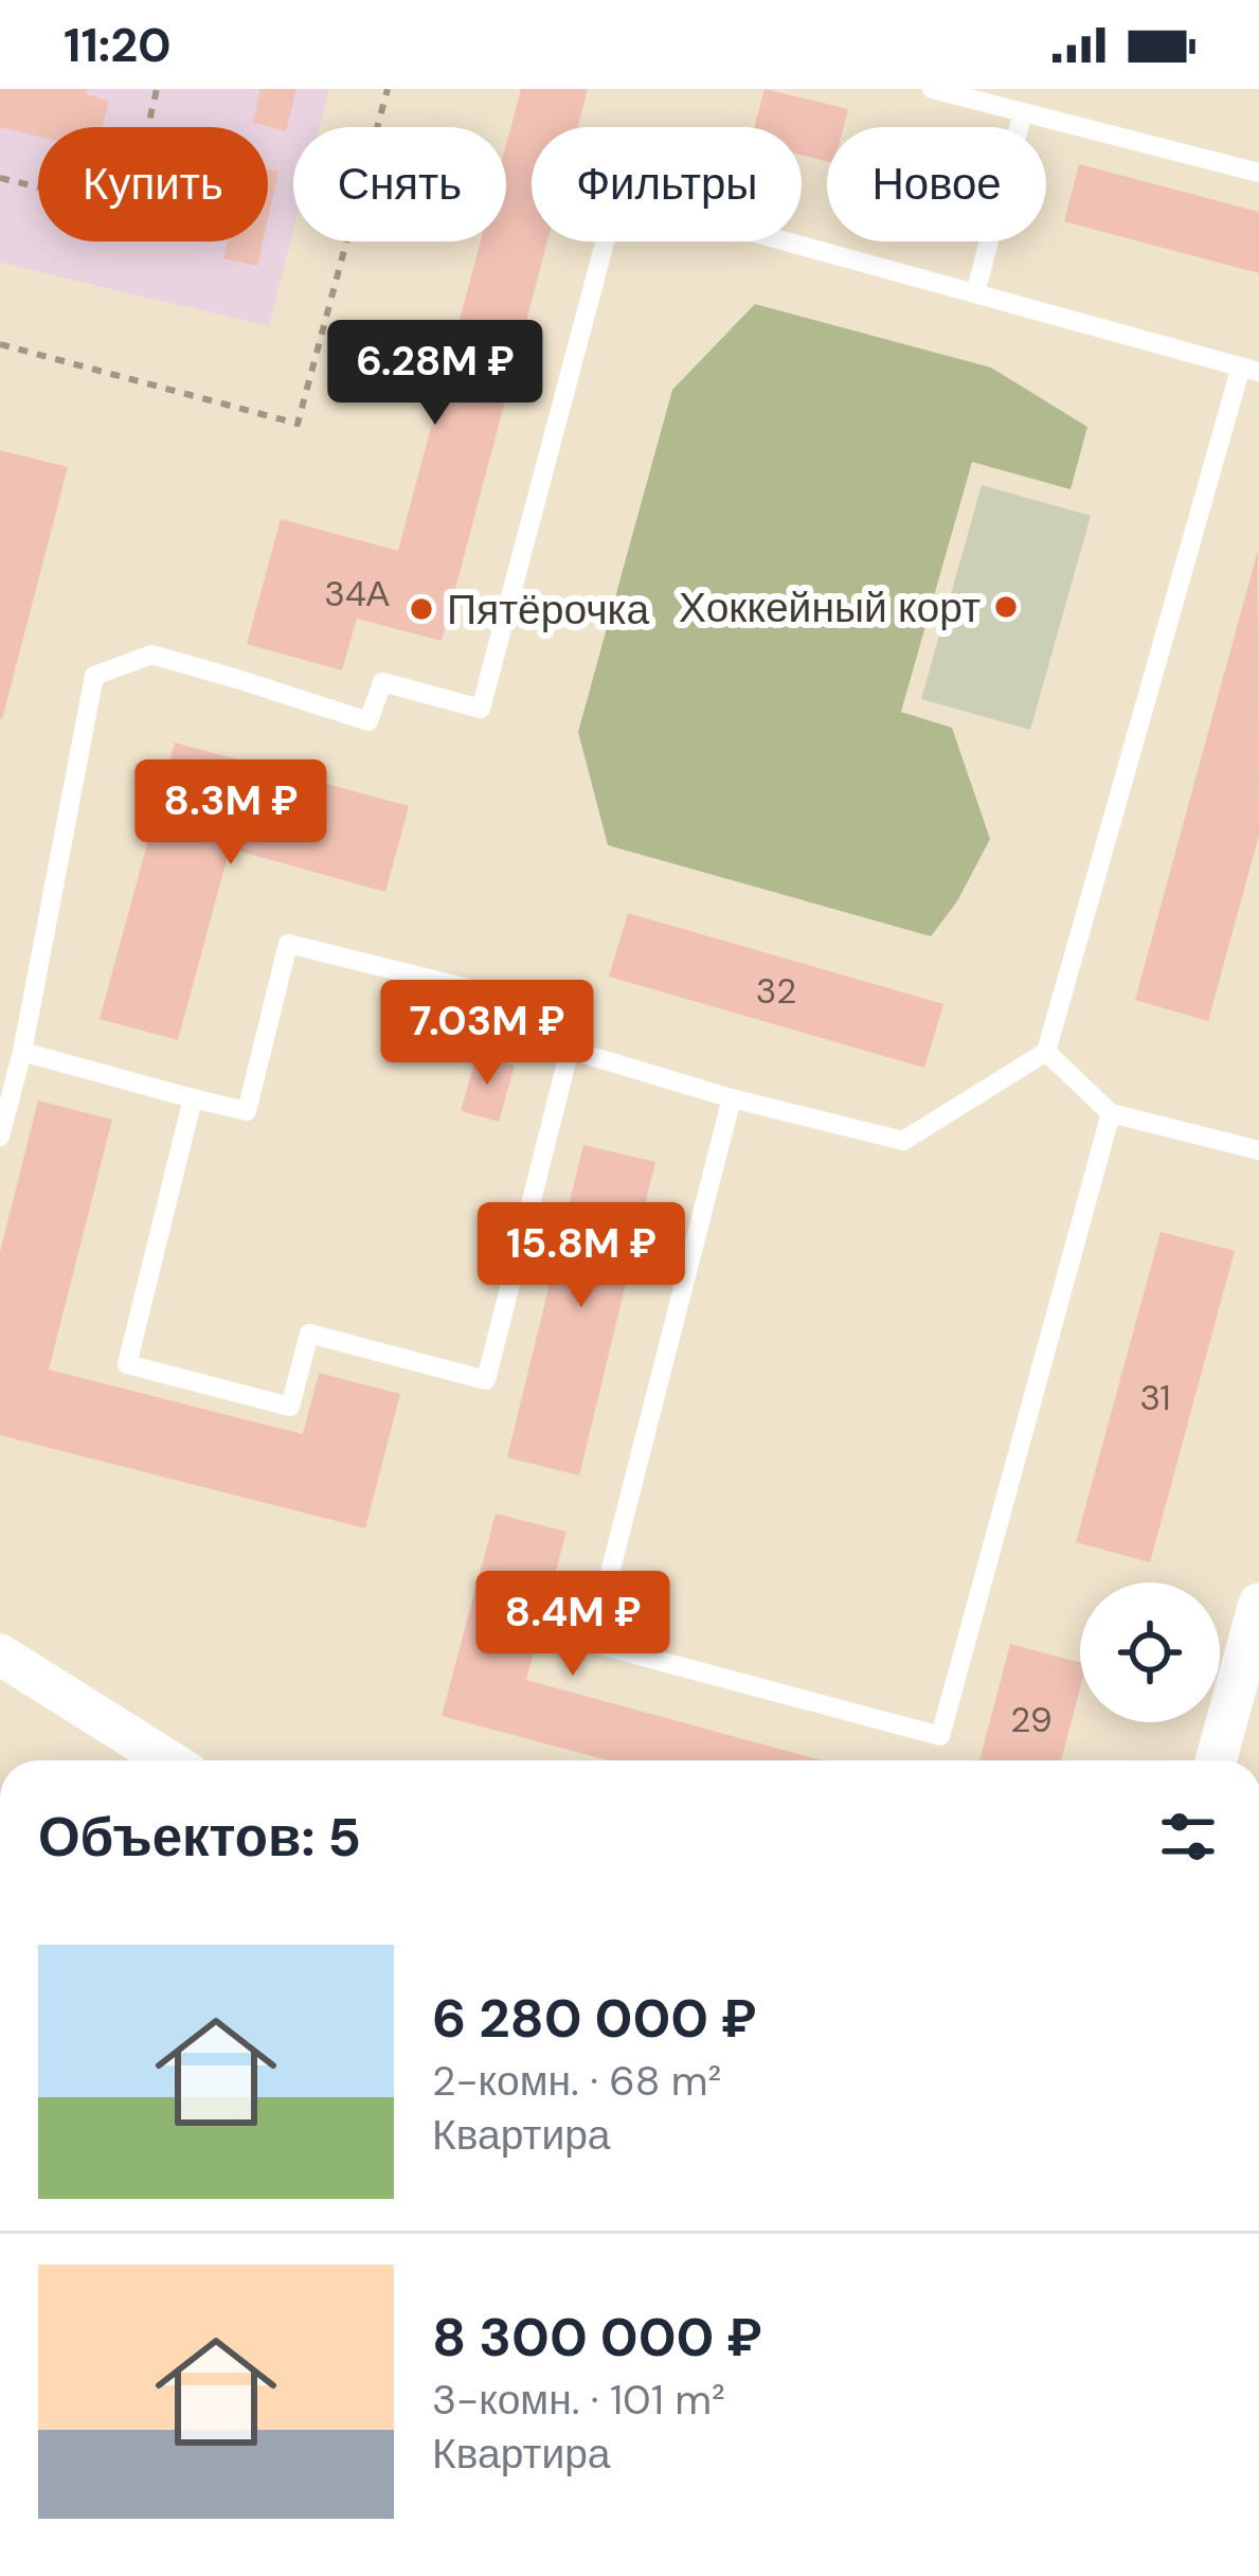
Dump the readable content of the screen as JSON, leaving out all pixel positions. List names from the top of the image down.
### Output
{
  "places": ["Хоккейный корт", "Пятёрочка"],
  "house_numbers": [
    "34А",
    "32",
    "31",
    "29"
  ],
  "page": {
    "status": "11:20",
    "chip": [
      "Купить",
      "Снять",
      "Фильтры",
      "Новое"
    ],
    "price": [
      "6.28M ₽",
      "8.3M ₽",
      "7.03M ₽",
      "15.8M ₽",
      "8.4M ₽"
    ],
    "heading": "Объектов: 5",
    "list": [
      {
        "name": "6 280 000 ₽",
        "note": "2-комн. · 68 m² · Квартира"
      },
      {
        "name": "8 300 000 ₽",
        "note": "3-комн. · 101 m² · Квартира"
      }
    ]
  }
}
